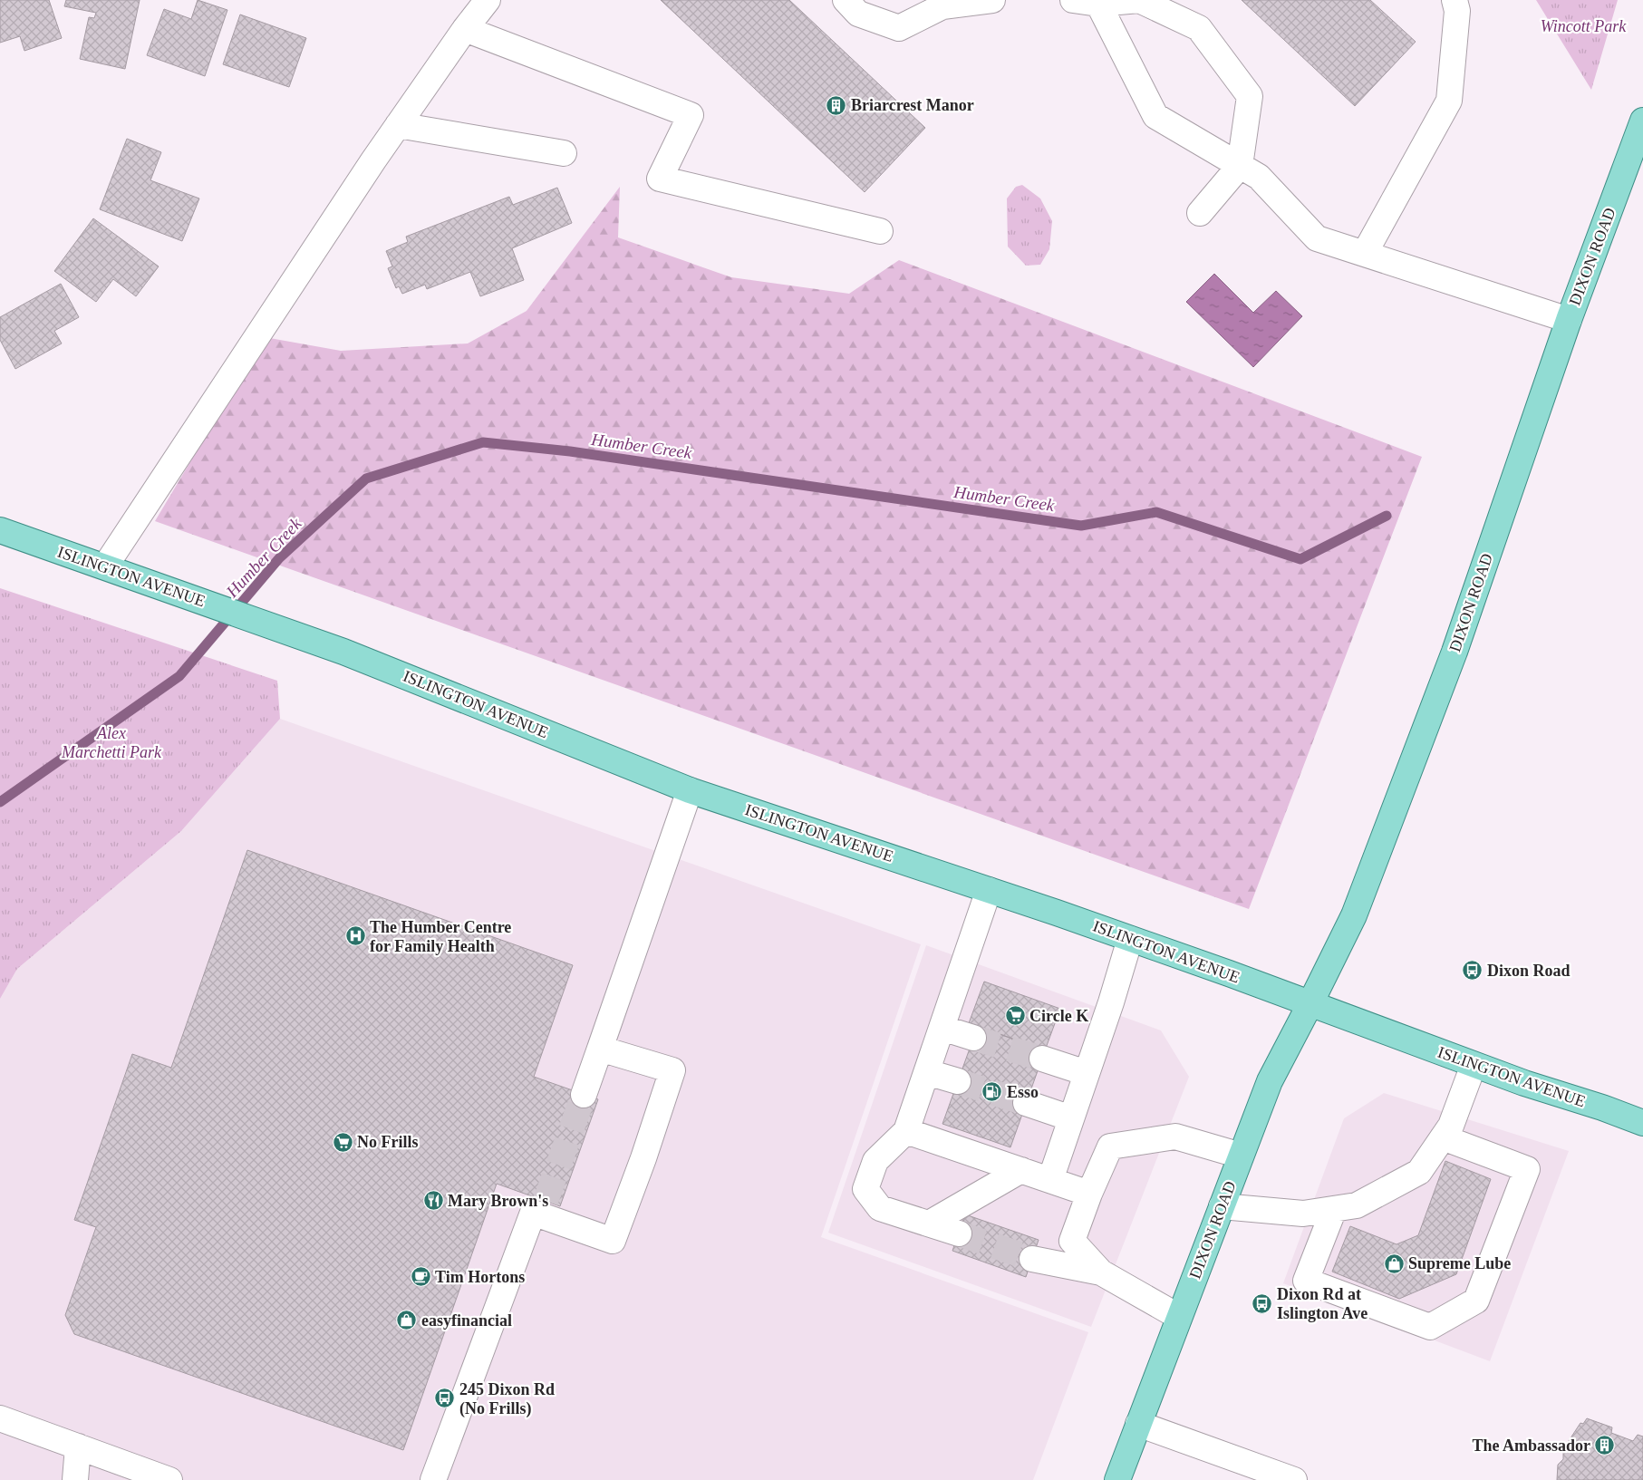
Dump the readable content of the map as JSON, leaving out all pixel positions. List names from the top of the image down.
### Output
{
  "streets": {
    "main road": ["DIXON ROAD", "ISLINGTON AVENUE"]
  },
  "crossings": [
    ["DIXON ROAD", "ISLINGTON AVENUE"]
  ],
  "water": ["Humber Creek"],
  "parks": ["Wincott Park", "Alex Marchetti Park"],
  "places": {
    "building": ["Briarcrest Manor", "The Ambassador"],
    "hospital": ["The Humber Centre for Family Health"],
    "bus stop": ["Dixon Road", "Dixon Rd at Islington Ave", "245 Dixon Rd (No Frills)"],
    "supermarket": ["Circle K", "No Frills"],
    "fuel station": ["Esso"],
    "restaurant": ["Mary Brown's"],
    "shop": ["Supreme Lube", "easyfinancial"],
    "cafe": ["Tim Hortons"]
  }
}
